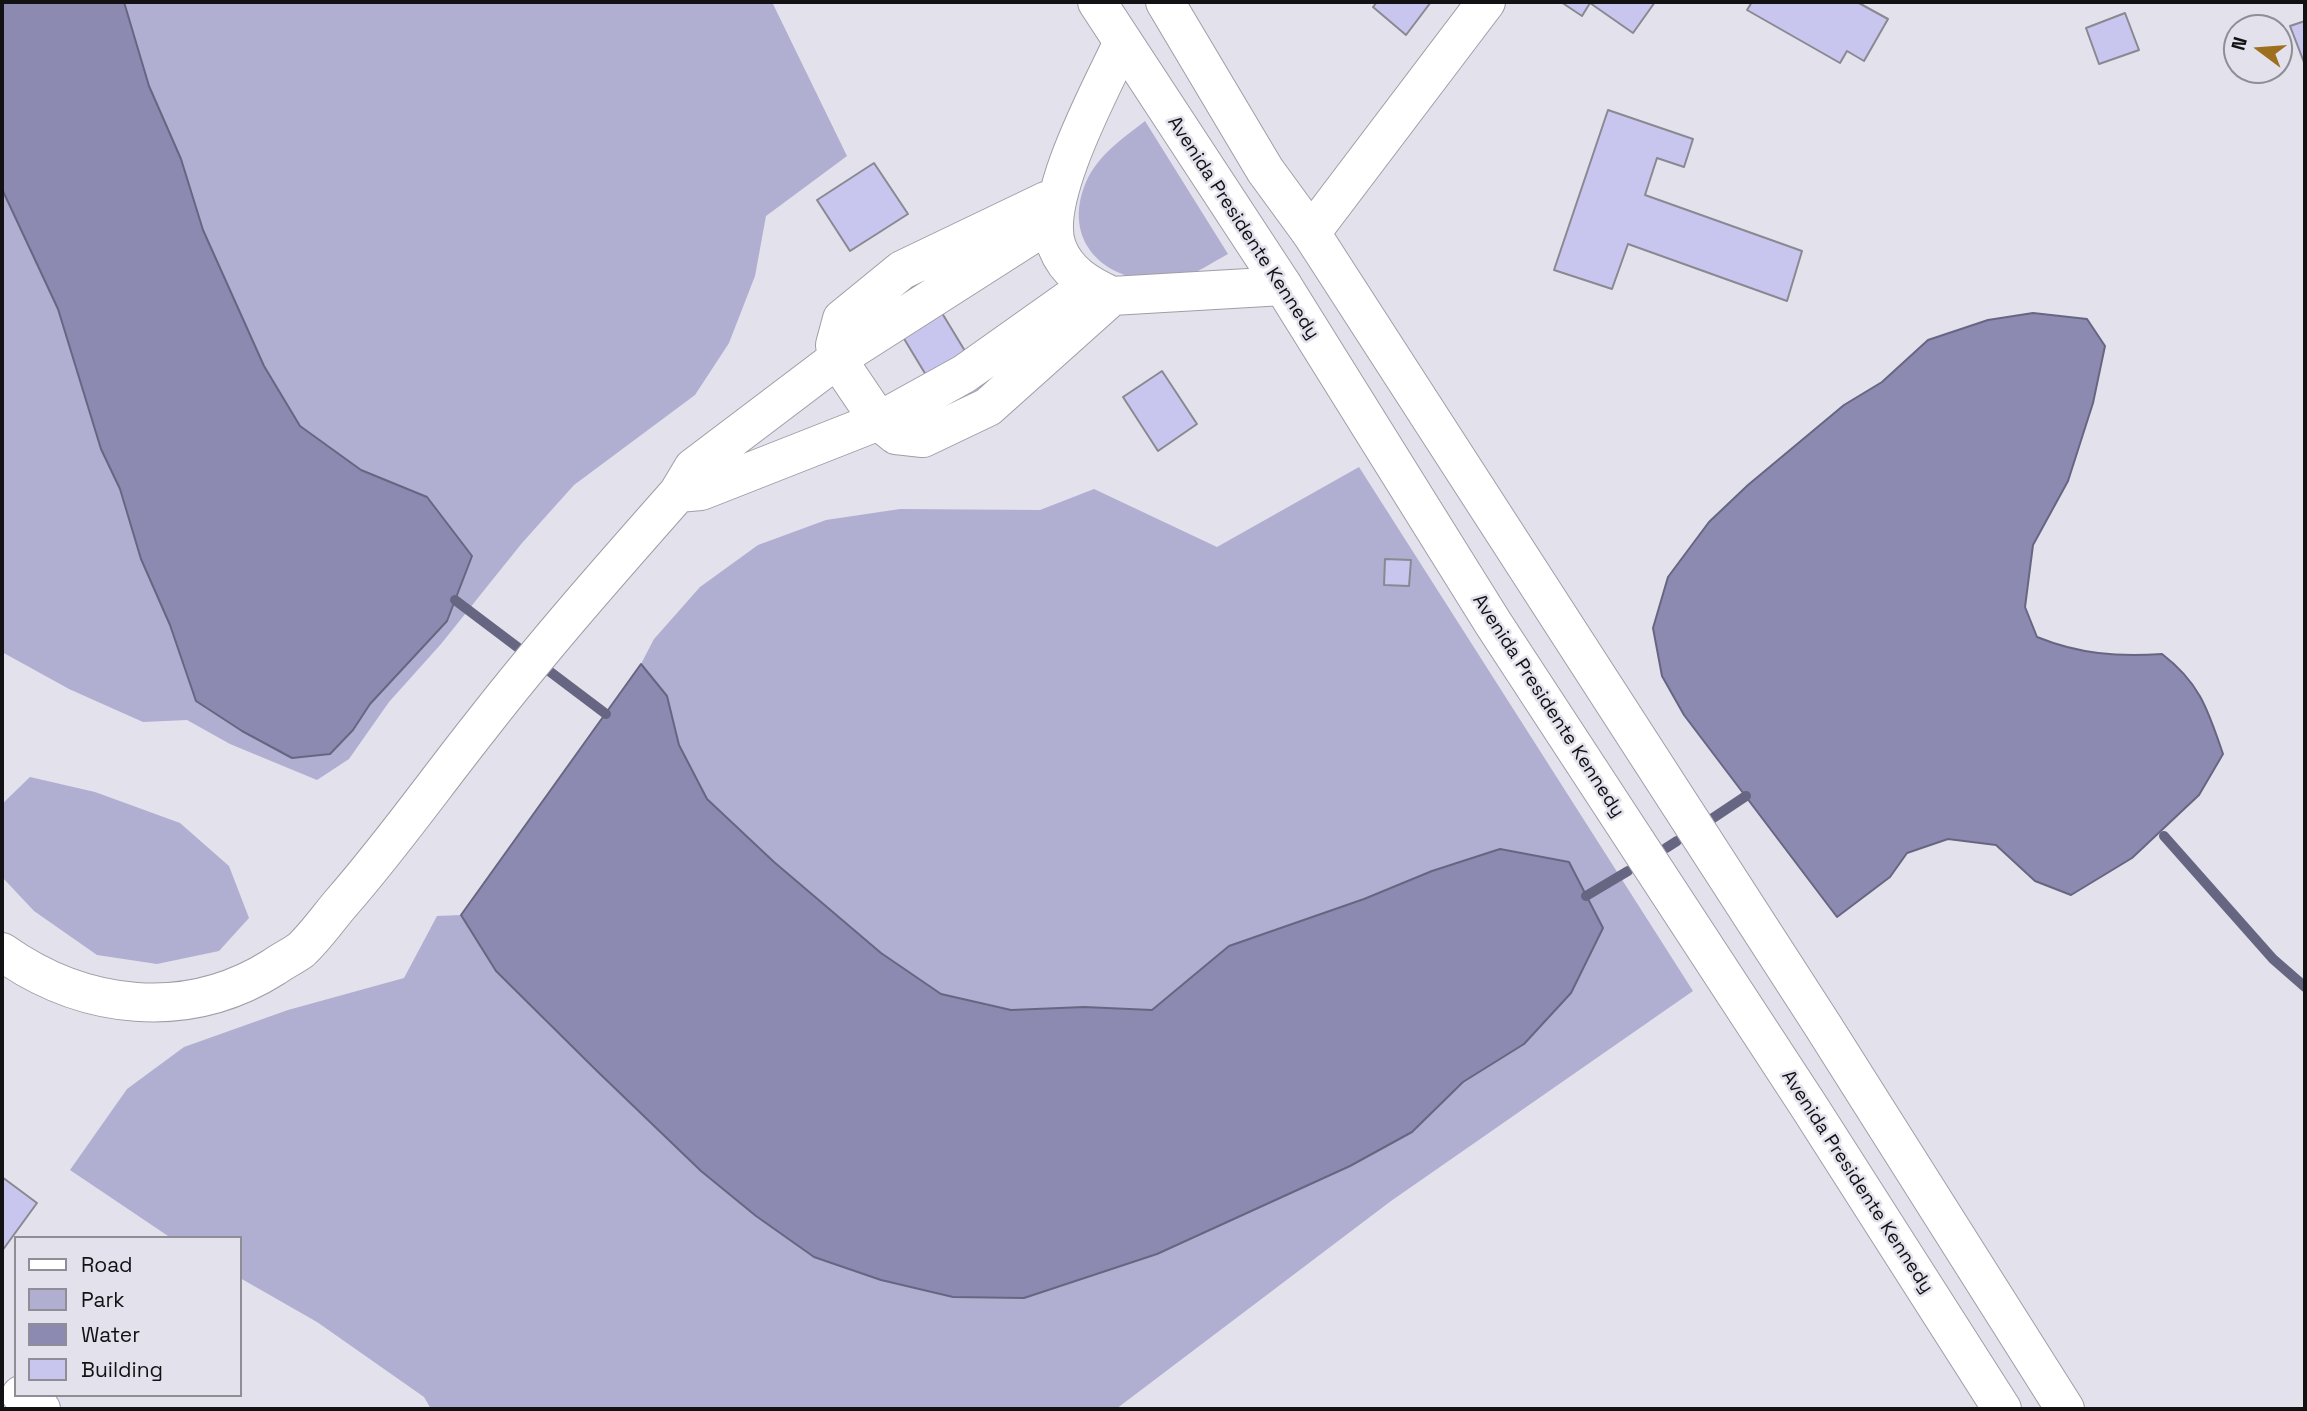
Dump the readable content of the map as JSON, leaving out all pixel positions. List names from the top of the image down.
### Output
{
  "streets": {
    "main road": ["Avenida Presidente Kennedy"]
  },
  "legend": [
    "Road",
    "Park",
    "Water",
    "Building"
  ],
  "north": "left"
}
